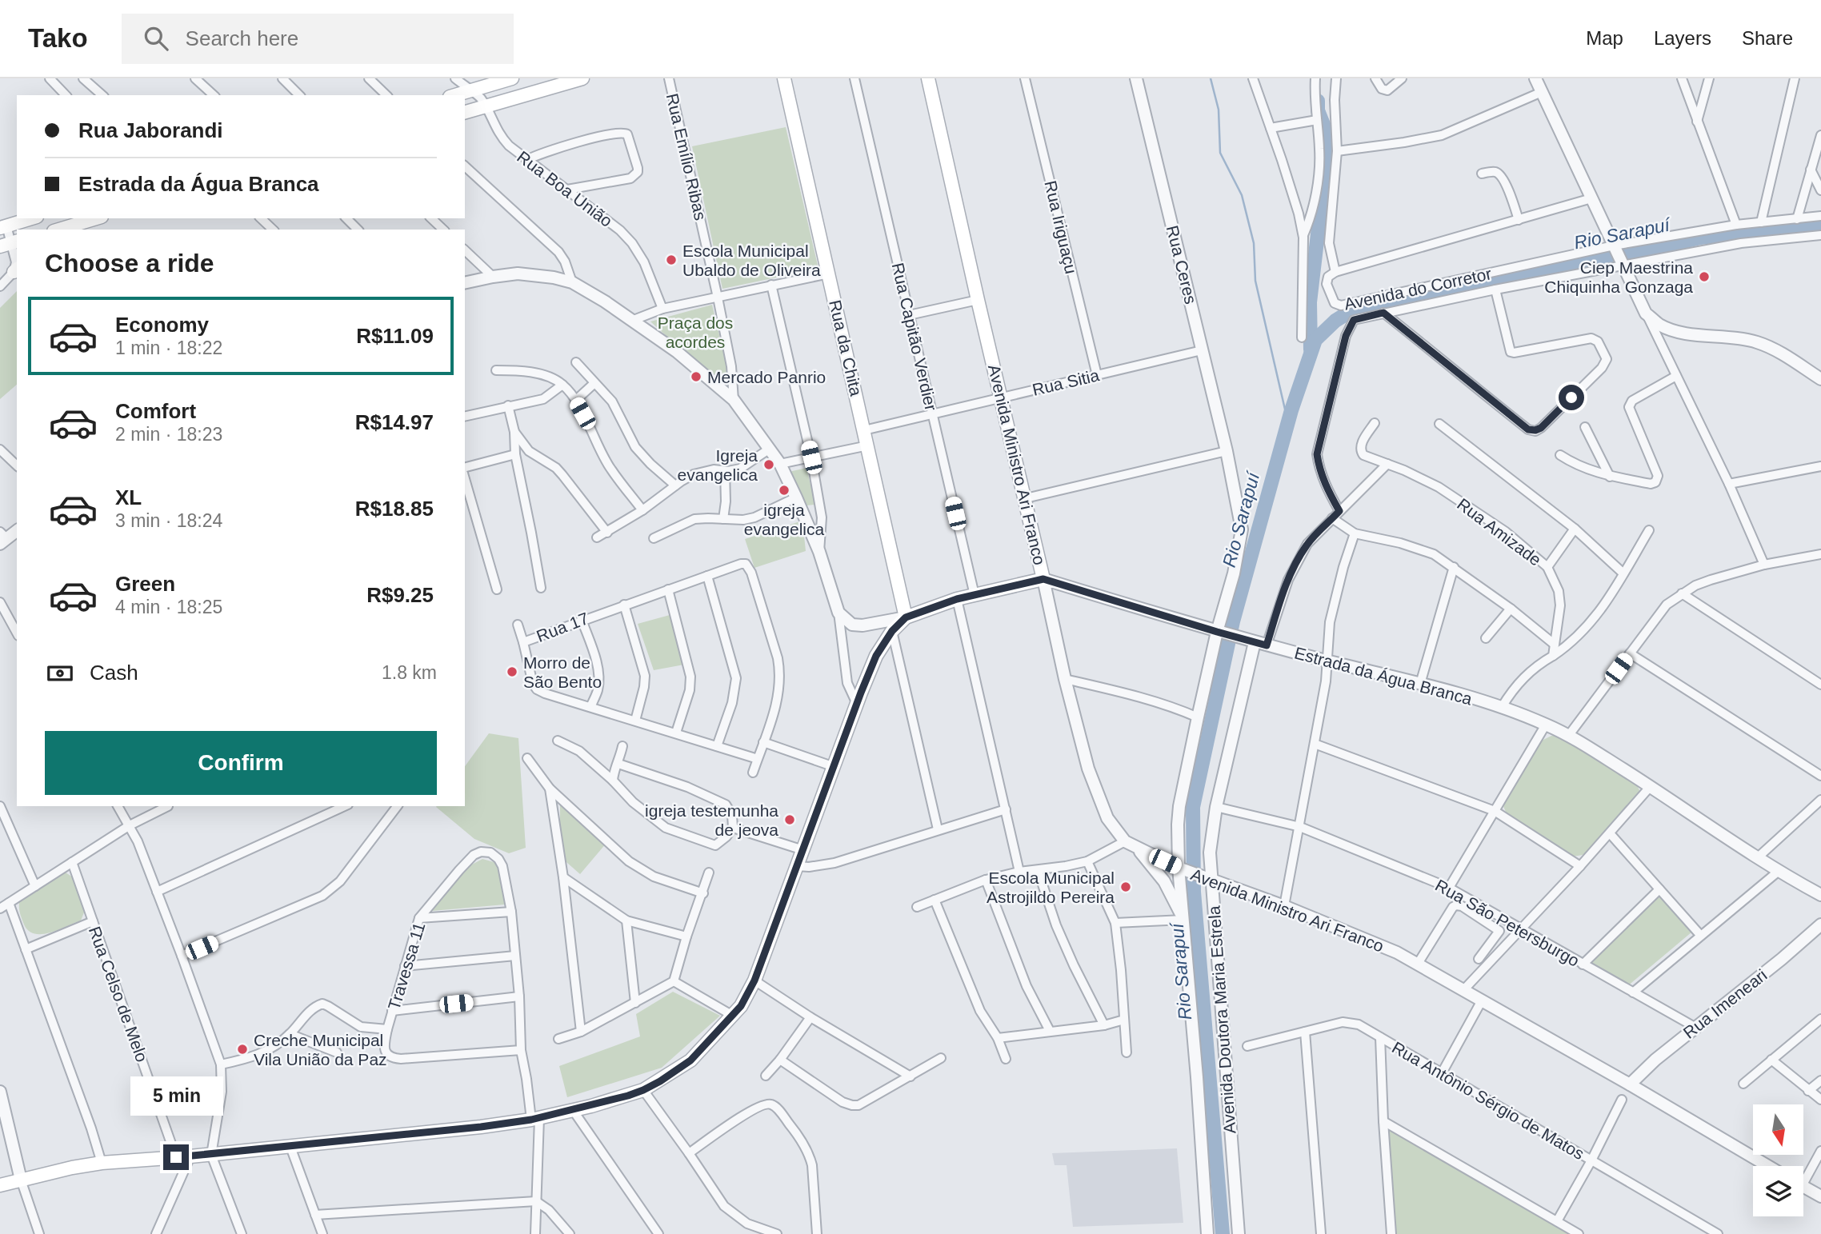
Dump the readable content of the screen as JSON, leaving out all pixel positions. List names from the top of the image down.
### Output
{
  "streets": {
    "main road": ["Rua da Chita", "Avenida Ministro Ari Franco"],
    "street": [
      "Rua Emílio Ribas",
      "Rua Boa União",
      "Rua Iriguaçu",
      "Rua Ceres",
      "Avenida do Corretor",
      "Rua Capitão Verdier",
      "Rua Sitia",
      "Rua Amizade",
      "Rua 17",
      "Estrada da Água Branca",
      "Rua São Petersburgo",
      "Travessa 11",
      "Rua Celso de Melo",
      "Rua Imeneari",
      "Avenida Doutora Maria Estrela",
      "Rua Antônio Sérgio de Matos"
    ]
  },
  "crossings": [
    ["Rua Iriguaçu", "Rua Sitia"],
    ["Rua Ceres", "Rua Sitia"],
    ["Rua Ceres", "Estrada da Água Branca"],
    ["Rua Ceres", "Avenida Doutora Maria Estrela"],
    ["Rua Capitão Verdier", "Rua Sitia"],
    ["Rua da Chita", "Rua Sitia"],
    ["Rua Sitia", "Avenida Ministro Ari Franco"],
    ["Avenida Ministro Ari Franco", "Estrada da Água Branca"],
    ["Avenida Ministro Ari Franco", "Rua Imeneari"],
    ["Avenida Ministro Ari Franco", "Avenida Doutora Maria Estrela"],
    ["Estrada da Água Branca", "Avenida Doutora Maria Estrela"],
    ["Rua São Petersburgo", "Rua Imeneari"],
    ["Rua São Petersburgo", "Avenida Doutora Maria Estrela"]
  ],
  "water": ["Rio Sarapuí"],
  "parks": ["Praça dos acordes"],
  "places": [
    "Escola Municipal Ubaldo de Oliveira",
    "Ciep Maestrina Chiquinha Gonzaga",
    "Mercado Panrio",
    "Igreja evangelica",
    "igreja evangelica",
    "Morro de São Bento",
    "igreja testemunha de jeova",
    "Escola Municipal Astrojildo Pereira",
    "Creche Municipal Vila União da Paz"
  ],
  "north": "bottom",
  "page": {
    "header": "Tako",
    "search": "Search here",
    "nav": ["Map", "Layers", "Share"],
    "banner": ["Rua Jaborandi", "Estrada da Água Branca"],
    "heading": "Choose a ride",
    "list": [
      {
        "name": "Economy",
        "note": "1 min · 18:22",
        "value": "R$11.09"
      },
      {
        "name": "Comfort",
        "note": "2 min · 18:23",
        "value": "R$14.97"
      },
      {
        "name": "XL",
        "note": "3 min · 18:24",
        "value": "R$18.85"
      },
      {
        "name": "Green",
        "note": "4 min · 18:25",
        "value": "R$9.25"
      }
    ],
    "pay": ["Cash", "1.8 km"],
    "buttons": "Confirm",
    "bubble": "5 min"
  }
}
